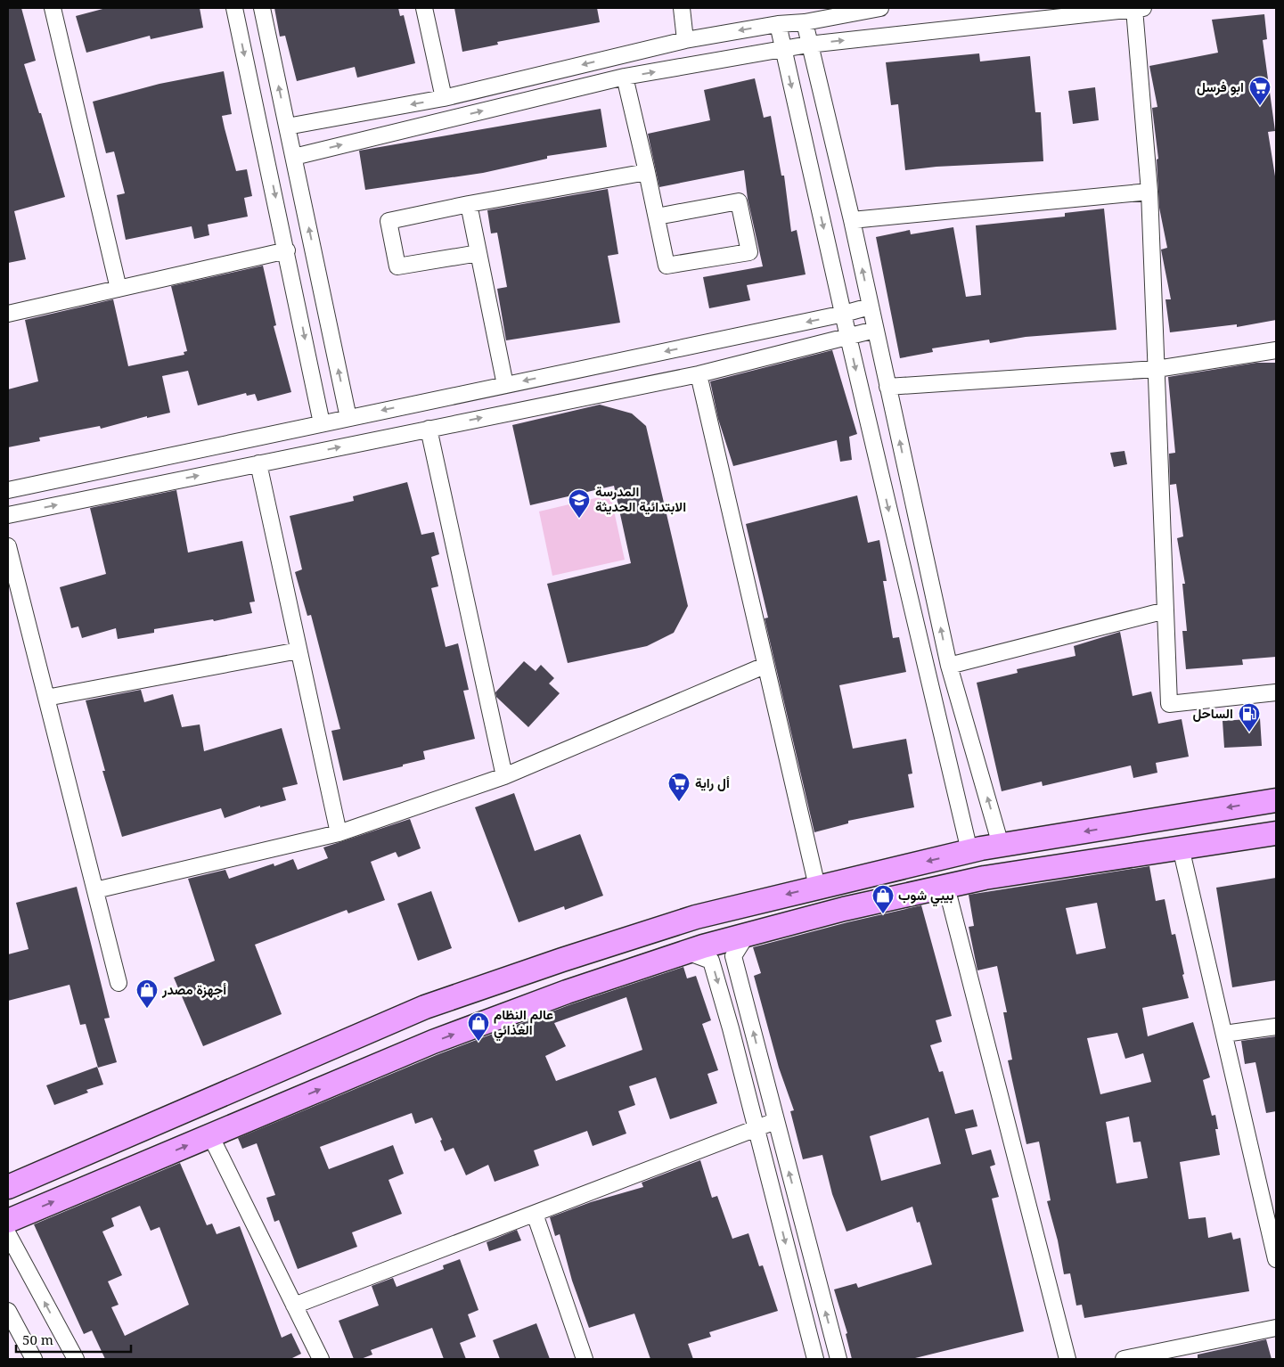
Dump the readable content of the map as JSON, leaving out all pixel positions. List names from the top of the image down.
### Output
{
  "places": {
    "supermarket": ["ابو فرسل", "أل راية"],
    "school or university": ["المدرسة الابتدائية الحديثة"],
    "fuel station": ["الساحل"],
    "shop": ["بيبي شوب", "أجهزة مصدر", "عالم النظام الغذائي"]
  },
  "scale_bar": "50 m"
}
